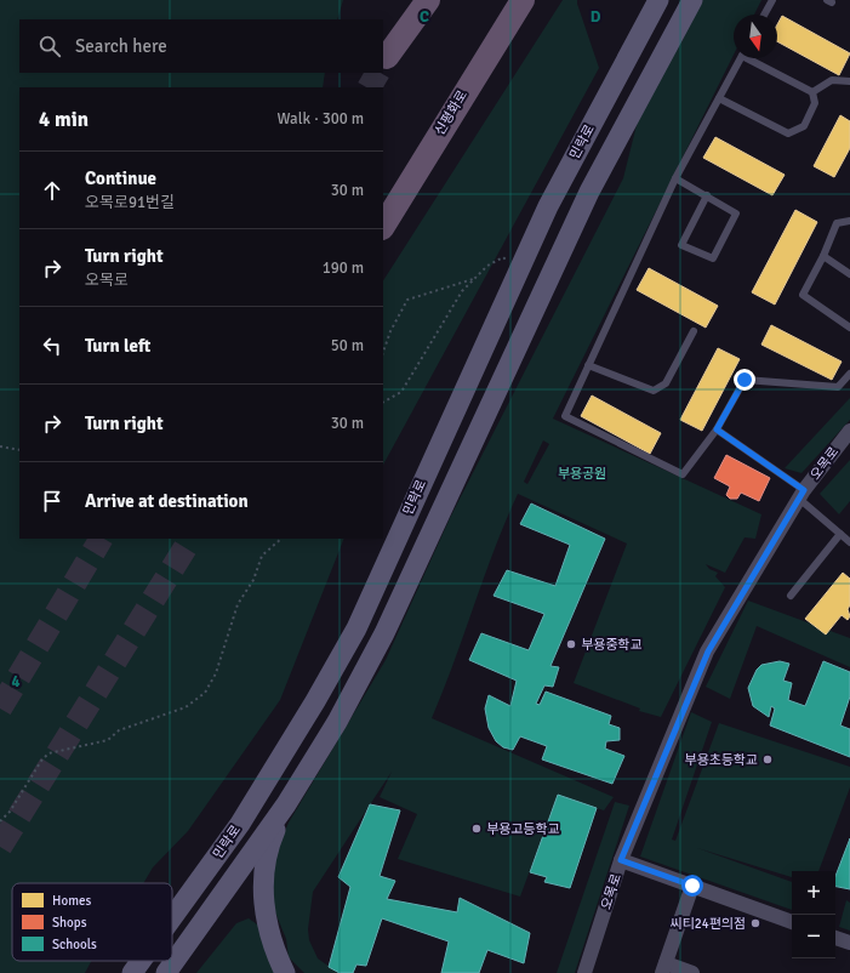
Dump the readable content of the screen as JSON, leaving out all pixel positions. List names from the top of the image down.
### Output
{
  "streets": {
    "highway": ["신평화로"],
    "main road": ["민락로"],
    "street": ["오목로"]
  },
  "parks": ["부용공원"],
  "places": [
    "부용중학교",
    "부용초등학교",
    "부용고등학교",
    "씨티24편의점"
  ],
  "legend": ["Homes", "Shops", "Schools"],
  "north": "bottom",
  "page": {
    "search": "Search here",
    "heading": ["4 min", "Walk · 300 m"],
    "list": [
      ["Continue", "오목로91번길", "30 m"],
      ["Turn right", "오목로", "190 m"],
      ["Turn left", "50 m"],
      ["Turn right", "30 m"],
      "Arrive at destination"
    ],
    "map_buttons": ["+", "−"]
  },
  "grid": {
    "columns": ["C", "D"],
    "rows": ["4"]
  }
}
